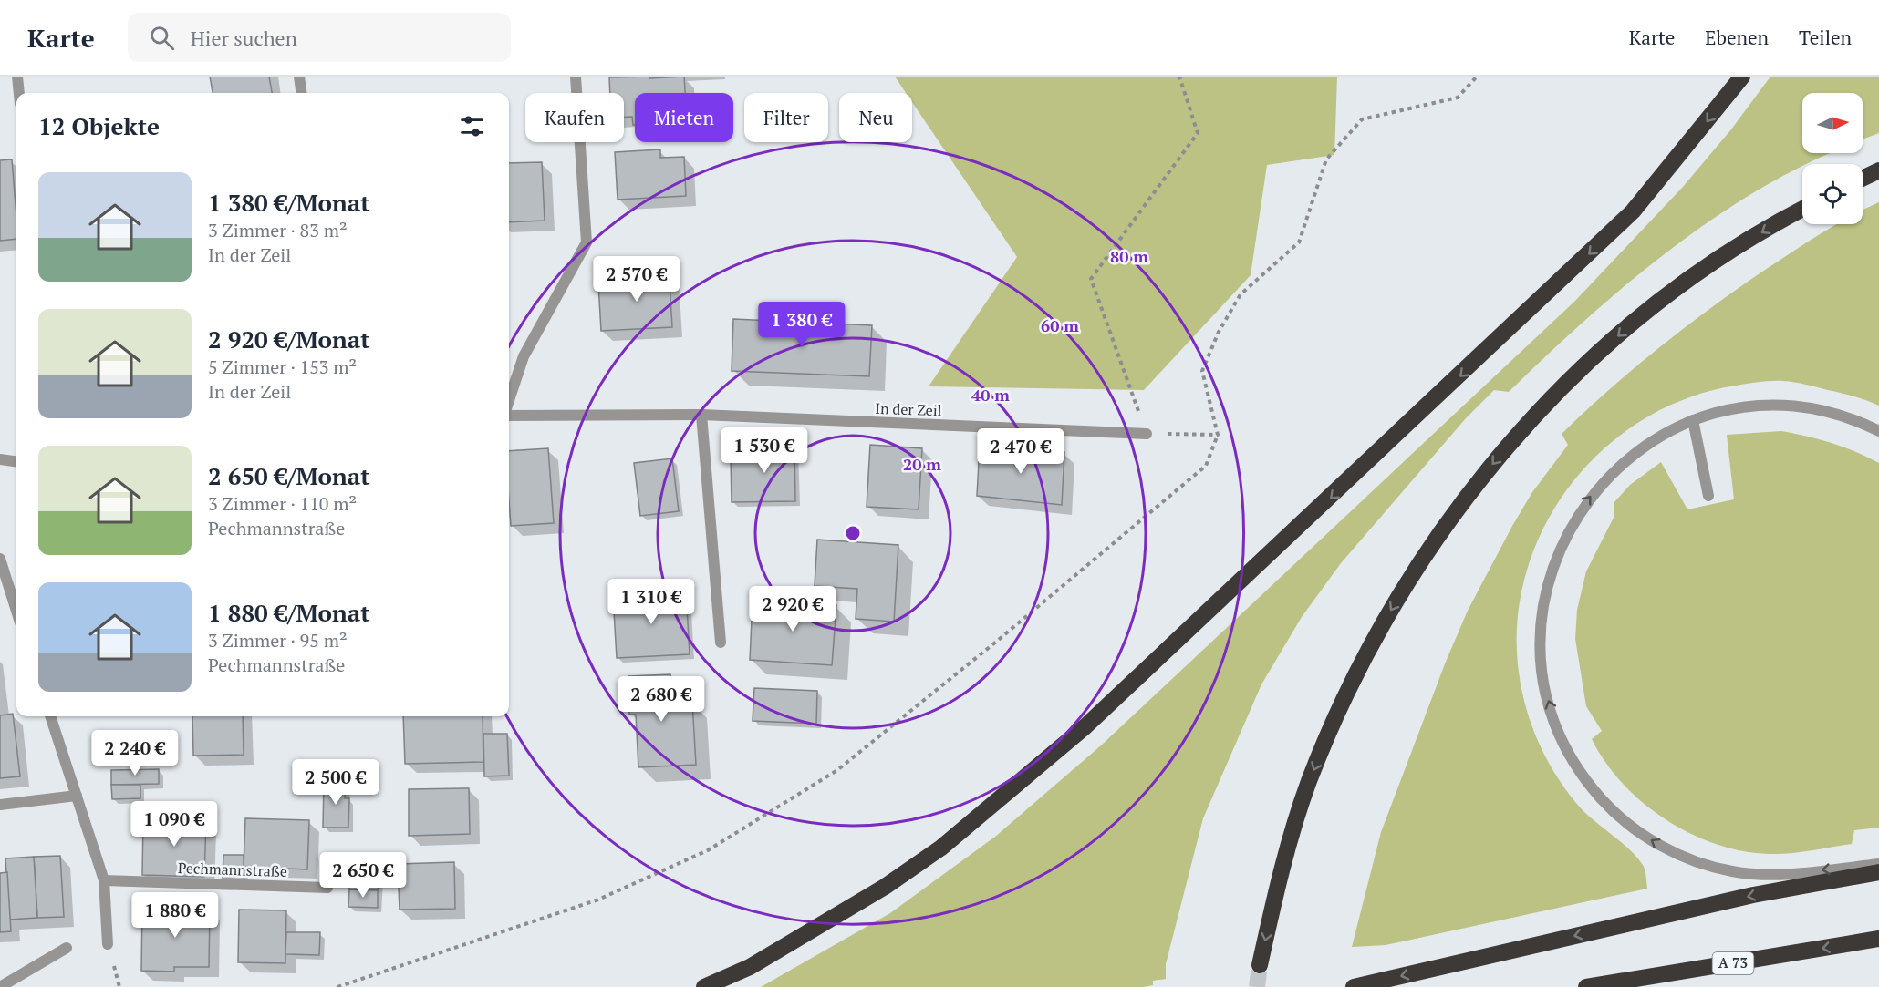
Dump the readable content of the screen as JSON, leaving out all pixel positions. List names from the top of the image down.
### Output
{
  "streets": {
    "highway": ["A 73"],
    "street": ["In der Zeil", "Pechmannstraße"]
  },
  "north": "right",
  "page": {
    "header": "Karte",
    "search": "Hier suchen",
    "nav": ["Karte", "Ebenen", "Teilen"],
    "chip": [
      "Kaufen",
      "Mieten",
      "Filter",
      "Neu"
    ],
    "heading": "12 Objekte",
    "list": [
      {
        "name": "1 380 €/Monat",
        "note": "3 Zimmer · 83 m² · In der Zeil"
      },
      {
        "name": "2 920 €/Monat",
        "note": "5 Zimmer · 153 m² · In der Zeil"
      },
      {
        "name": "2 650 €/Monat",
        "note": "3 Zimmer · 110 m² · Pechmannstraße"
      },
      {
        "name": "1 880 €/Monat",
        "note": "3 Zimmer · 95 m² · Pechmannstraße"
      }
    ],
    "price": [
      "2 570 €",
      "1 380 €",
      "1 530 €",
      "2 470 €",
      "1 310 €",
      "2 920 €",
      "2 680 €",
      "2 240 €",
      "2 500 €",
      "1 090 €",
      "2 650 €",
      "1 880 €"
    ]
  },
  "rings": [
    "80 m",
    "60 m",
    "40 m",
    "20 m"
  ]
}
